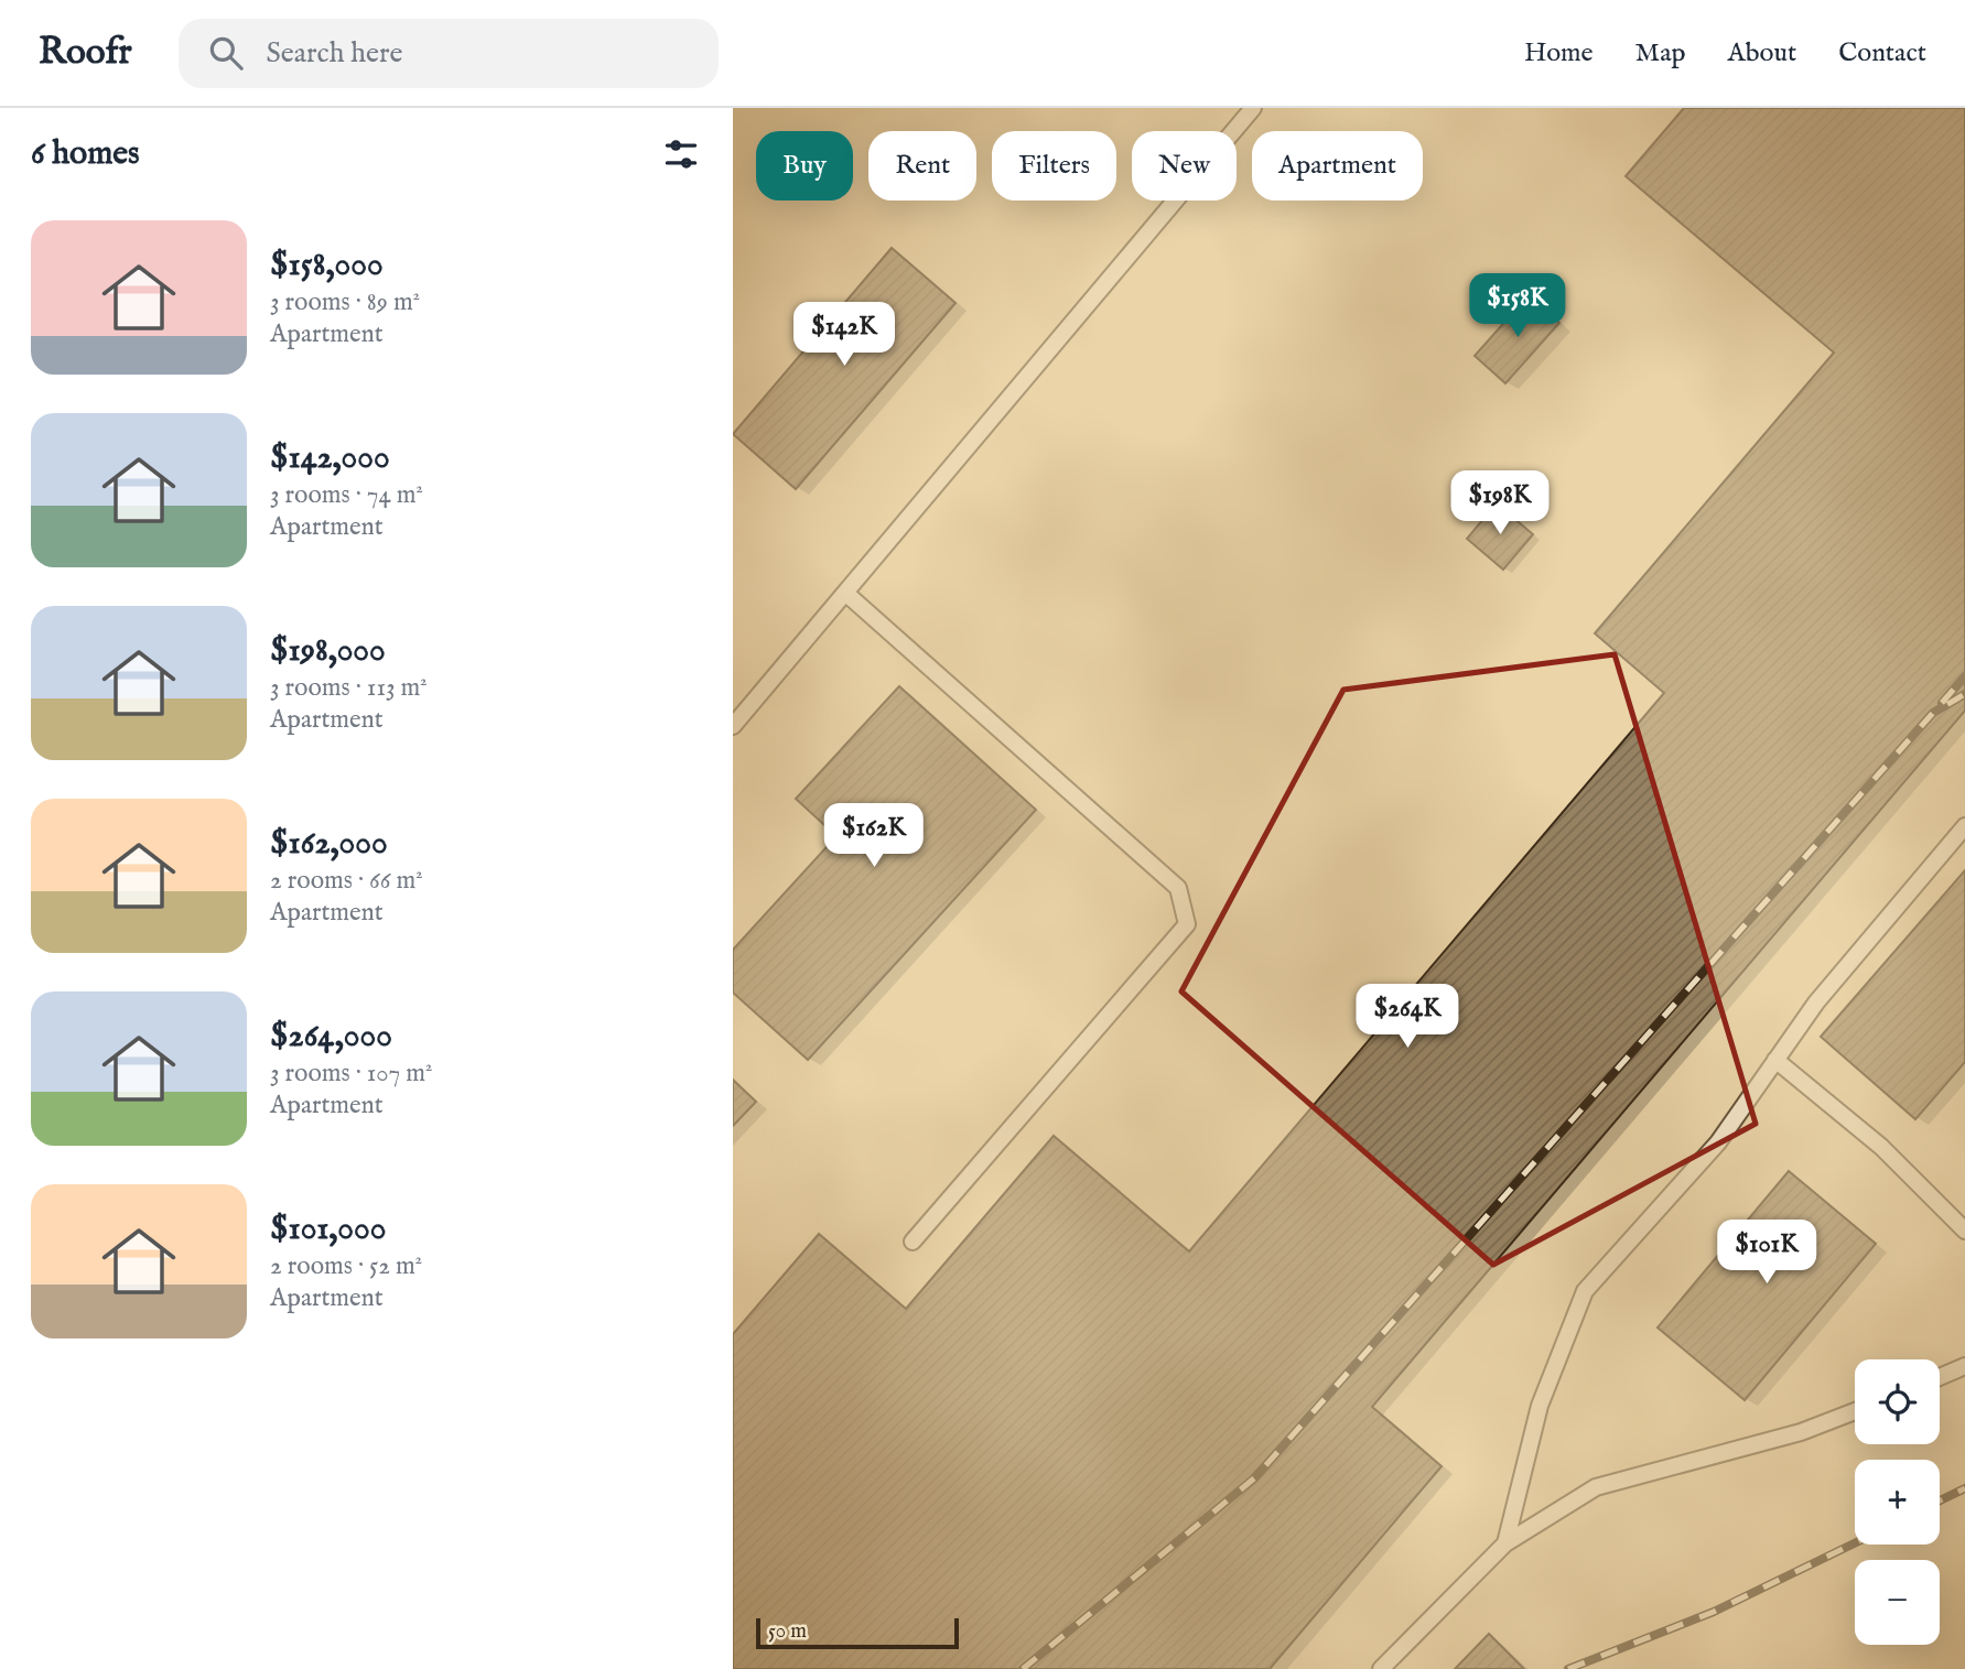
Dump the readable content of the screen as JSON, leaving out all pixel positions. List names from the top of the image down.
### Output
{
  "scale_bar": "50 m",
  "page": {
    "header": "Roofr",
    "search": "Search here",
    "nav": [
      "Home",
      "Map",
      "About",
      "Contact"
    ],
    "heading": "6 homes",
    "chip": [
      "Buy",
      "Rent",
      "Filters",
      "New",
      "Apartment"
    ],
    "list": [
      {
        "name": "$158,000",
        "note": "3 rooms · 89 m² · Apartment"
      },
      {
        "name": "$142,000",
        "note": "3 rooms · 74 m² · Apartment"
      },
      {
        "name": "$198,000",
        "note": "3 rooms · 113 m² · Apartment"
      },
      {
        "name": "$162,000",
        "note": "2 rooms · 66 m² · Apartment"
      },
      {
        "name": "$264,000",
        "note": "3 rooms · 107 m² · Apartment"
      },
      {
        "name": "$101,000",
        "note": "2 rooms · 52 m² · Apartment"
      }
    ],
    "price": [
      "$158K",
      "$142K",
      "$198K",
      "$162K",
      "$264K",
      "$101K"
    ],
    "map_buttons": ["+", "−"],
    "scale": "50 m"
  }
}
